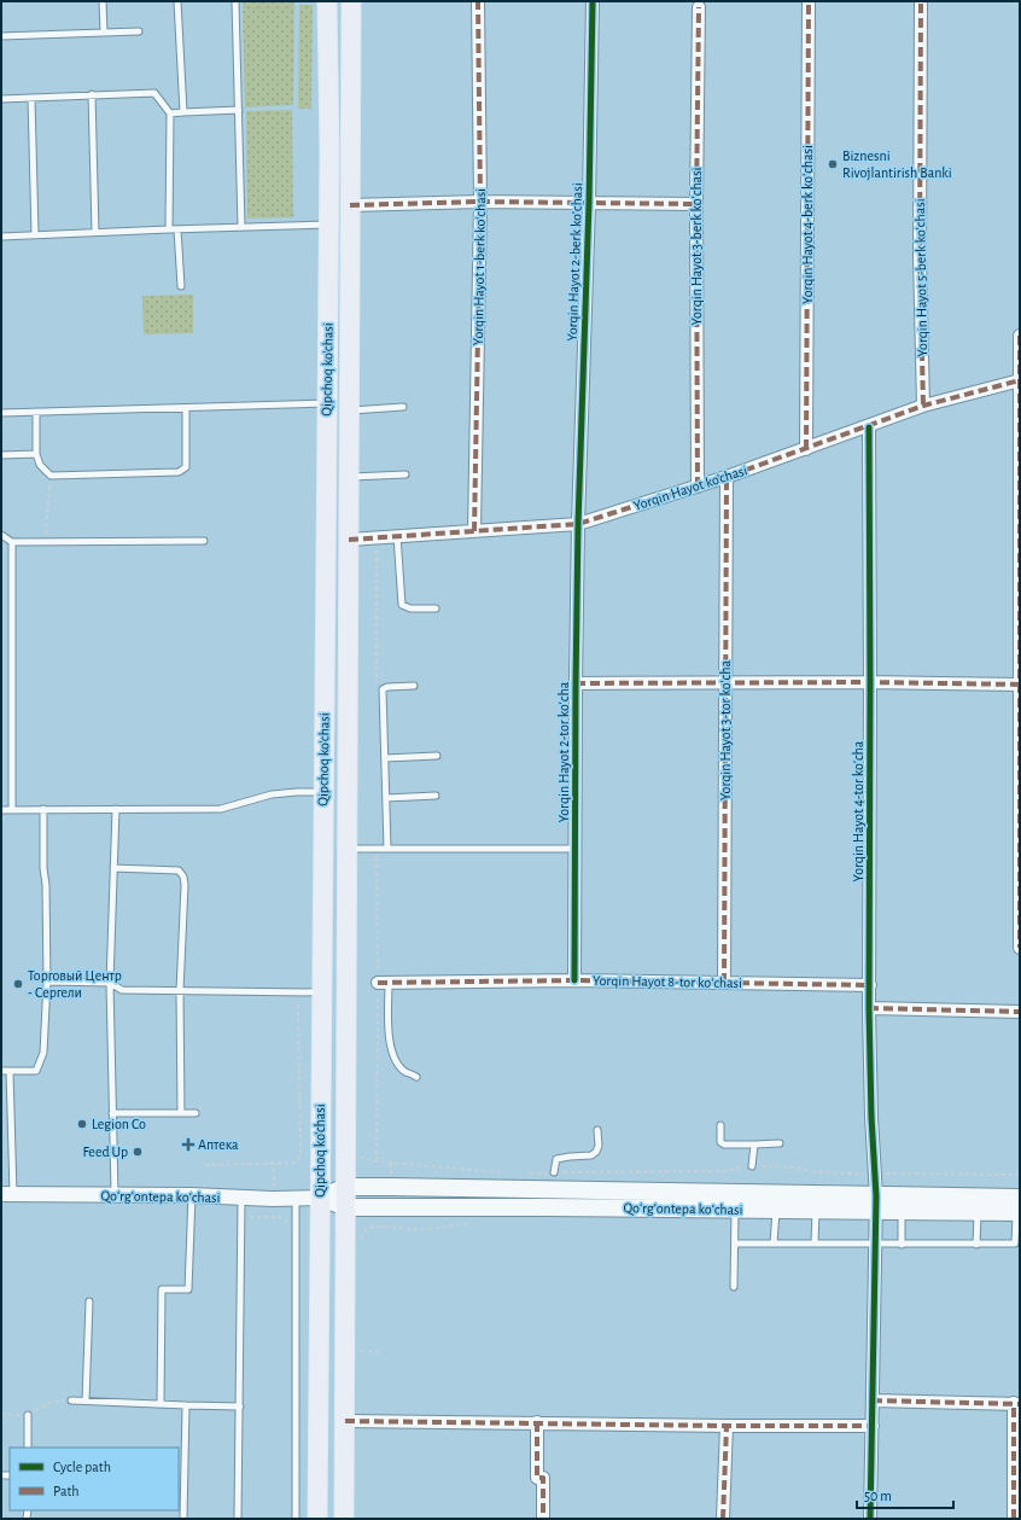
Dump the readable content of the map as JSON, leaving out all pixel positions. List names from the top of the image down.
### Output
{
  "streets": {
    "main road": ["Qipchoq ko'chasi", "Qoʻrgʻontepa koʻchasi"],
    "street": [
      "Yorqin Hayot 4-berk koʻchasi",
      "Yorqin Hayot 3-berk koʻchasi",
      "Yorqin Hayot 2-berk koʻchasi",
      "Yorqin Hayot 1-berk koʻchasi",
      "Yorqin Hayot 5-berk koʻchasi",
      "Yorqin Hayot ko'chasi",
      "Yorqin Hayot 3-tor koʻcha",
      "Yorqin Hayot 2-tor koʻcha",
      "Yorqin Hayot 4-tor koʻcha",
      "Yorqin Hayot 8-tor koʻchasi"
    ]
  },
  "crossings": [
    ["Yorqin Hayot 4-berk koʻchasi", "Yorqin Hayot ko'chasi"],
    ["Yorqin Hayot 3-berk koʻchasi", "Yorqin Hayot ko'chasi"],
    ["Yorqin Hayot 2-berk koʻchasi", "Yorqin Hayot ko'chasi"],
    ["Yorqin Hayot 2-berk koʻchasi", "Yorqin Hayot 2-tor koʻcha"],
    ["Yorqin Hayot 1-berk koʻchasi", "Yorqin Hayot ko'chasi"],
    ["Yorqin Hayot 5-berk koʻchasi", "Yorqin Hayot ko'chasi"],
    ["Qipchoq ko'chasi", "Yorqin Hayot ko'chasi"],
    ["Qipchoq ko'chasi", "Qoʻrgʻontepa koʻchasi"],
    ["Yorqin Hayot ko'chasi", "Yorqin Hayot 3-tor koʻcha"],
    ["Yorqin Hayot ko'chasi", "Yorqin Hayot 2-tor koʻcha"],
    ["Yorqin Hayot ko'chasi", "Yorqin Hayot 4-tor koʻcha"],
    ["Yorqin Hayot 3-tor koʻcha", "Yorqin Hayot 8-tor koʻchasi"],
    ["Yorqin Hayot 2-tor koʻcha", "Yorqin Hayot 8-tor koʻchasi"],
    ["Yorqin Hayot 4-tor koʻcha", "Yorqin Hayot 8-tor koʻchasi"],
    ["Yorqin Hayot 4-tor koʻcha", "Qoʻrgʻontepa koʻchasi"]
  ],
  "places": {
    "other": [
      "Biznesni Rivojlantirish Banki",
      "Торговый Центр - Сергели",
      "Legion Co",
      "Feed Up"
    ],
    "health": ["Аптека"]
  },
  "legend": ["Cycle path", "Path"],
  "scale_bar": "50 m"
}
